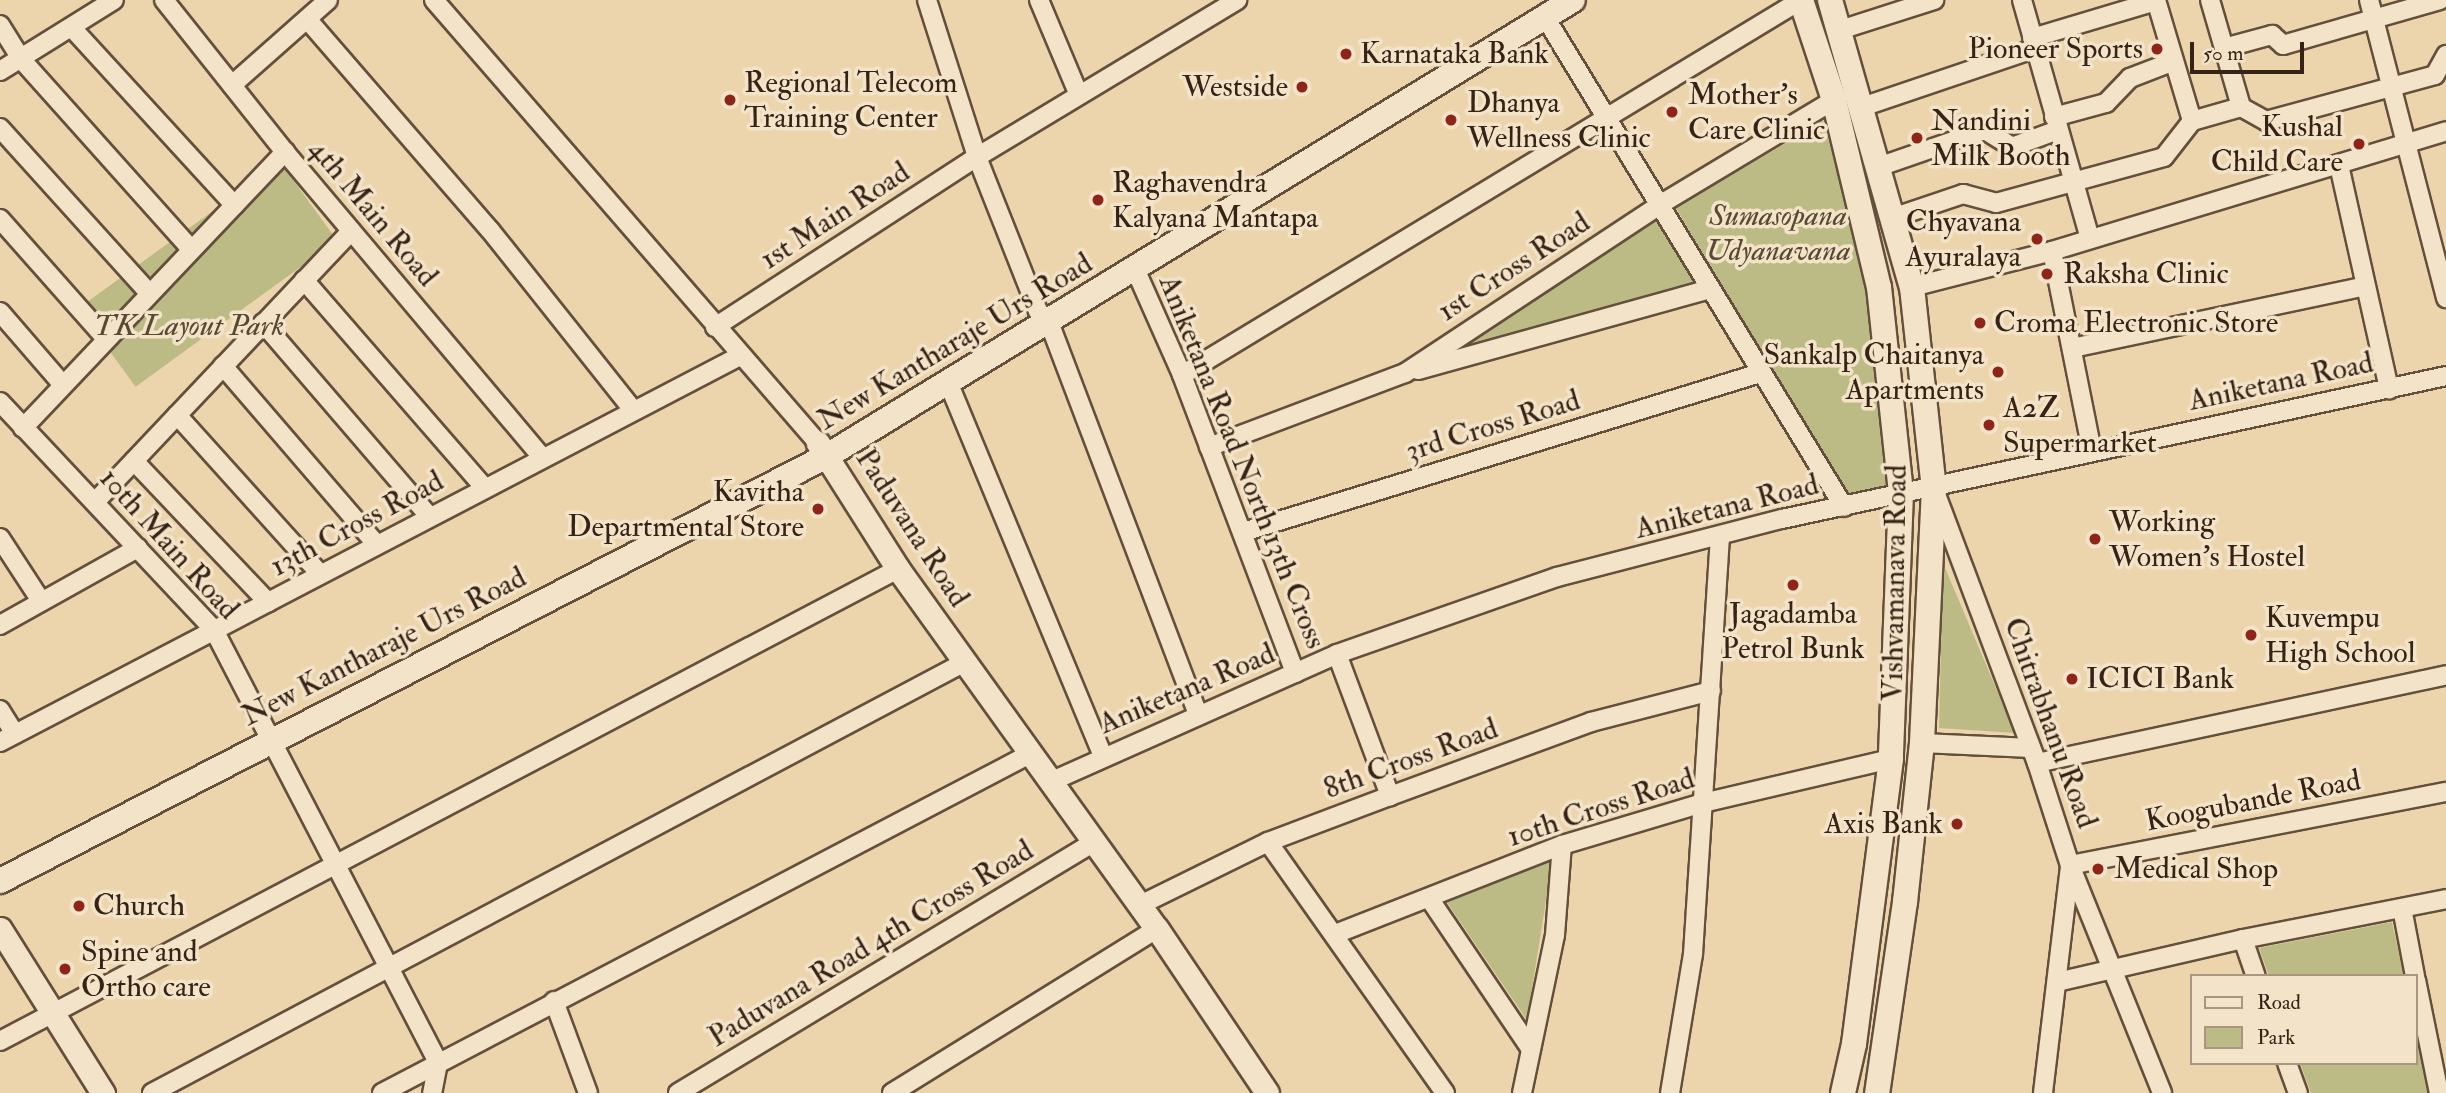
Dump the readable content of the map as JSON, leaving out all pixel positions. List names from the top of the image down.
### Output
{
  "streets": {
    "main road": ["New Kantharaje Urs Road", "Vishvamanava Road"],
    "street": [
      "4th Main Road",
      "1st Main Road",
      "1st Cross Road",
      "Aniketana Road",
      "3rd Cross Road",
      "Aniketana Road North 13th Cross",
      "13th Cross Road",
      "Paduvana Road",
      "10th Main Road",
      "Chitrabhanu Road",
      "8th Cross Road",
      "Koogubande Road",
      "10th Cross Road",
      "Paduvana Road 4th Cross Road"
    ]
  },
  "crossings": [
    ["4th Main Road", "13th Cross Road"],
    ["1st Main Road", "Paduvana Road"],
    ["1st Cross Road", "Aniketana Road North 13th Cross"],
    ["1st Cross Road", "Vishvamanava Road"],
    ["New Kantharaje Urs Road", "Aniketana Road North 13th Cross"],
    ["New Kantharaje Urs Road", "Paduvana Road"],
    ["New Kantharaje Urs Road", "10th Main Road"],
    ["Aniketana Road", "Aniketana Road North 13th Cross"],
    ["Aniketana Road", "Paduvana Road"],
    ["Aniketana Road", "Vishvamanava Road"],
    ["Aniketana Road", "Chitrabhanu Road"],
    ["3rd Cross Road", "Aniketana Road North 13th Cross"],
    ["13th Cross Road", "Paduvana Road"],
    ["13th Cross Road", "10th Main Road"],
    ["Paduvana Road", "8th Cross Road"],
    ["Paduvana Road", "Paduvana Road 4th Cross Road"],
    ["Vishvamanava Road", "Chitrabhanu Road"],
    ["Vishvamanava Road", "10th Cross Road"],
    ["Chitrabhanu Road", "Koogubande Road"]
  ],
  "parks": ["Sumasopana Udyanavana", "TK Layout Park"],
  "places": [
    "Pioneer Sports",
    "Karnataka Bank",
    "Westside",
    "Regional Telecom Training Center",
    "Mother's Care Clinic",
    "Dhanya Wellness Clinic",
    "Nandini Milk Booth",
    "Kushal Child Care",
    "Raghavendra Kalyana Mantapa",
    "Chyavana Ayuralaya",
    "Raksha Clinic",
    "Croma Electronic Store",
    "Sankalp Chaitanya Apartments",
    "A2Z Supermarket",
    "Kavitha Departmental Store",
    "Working Women's Hostel",
    "Jagadamba Petrol Bunk",
    "Kuvempu High School",
    "ICICI Bank",
    "Axis Bank",
    "Medical Shop",
    "Church",
    "Spine and Ortho care"
  ],
  "legend": ["Road", "Park"],
  "scale_bar": "50 m"
}
